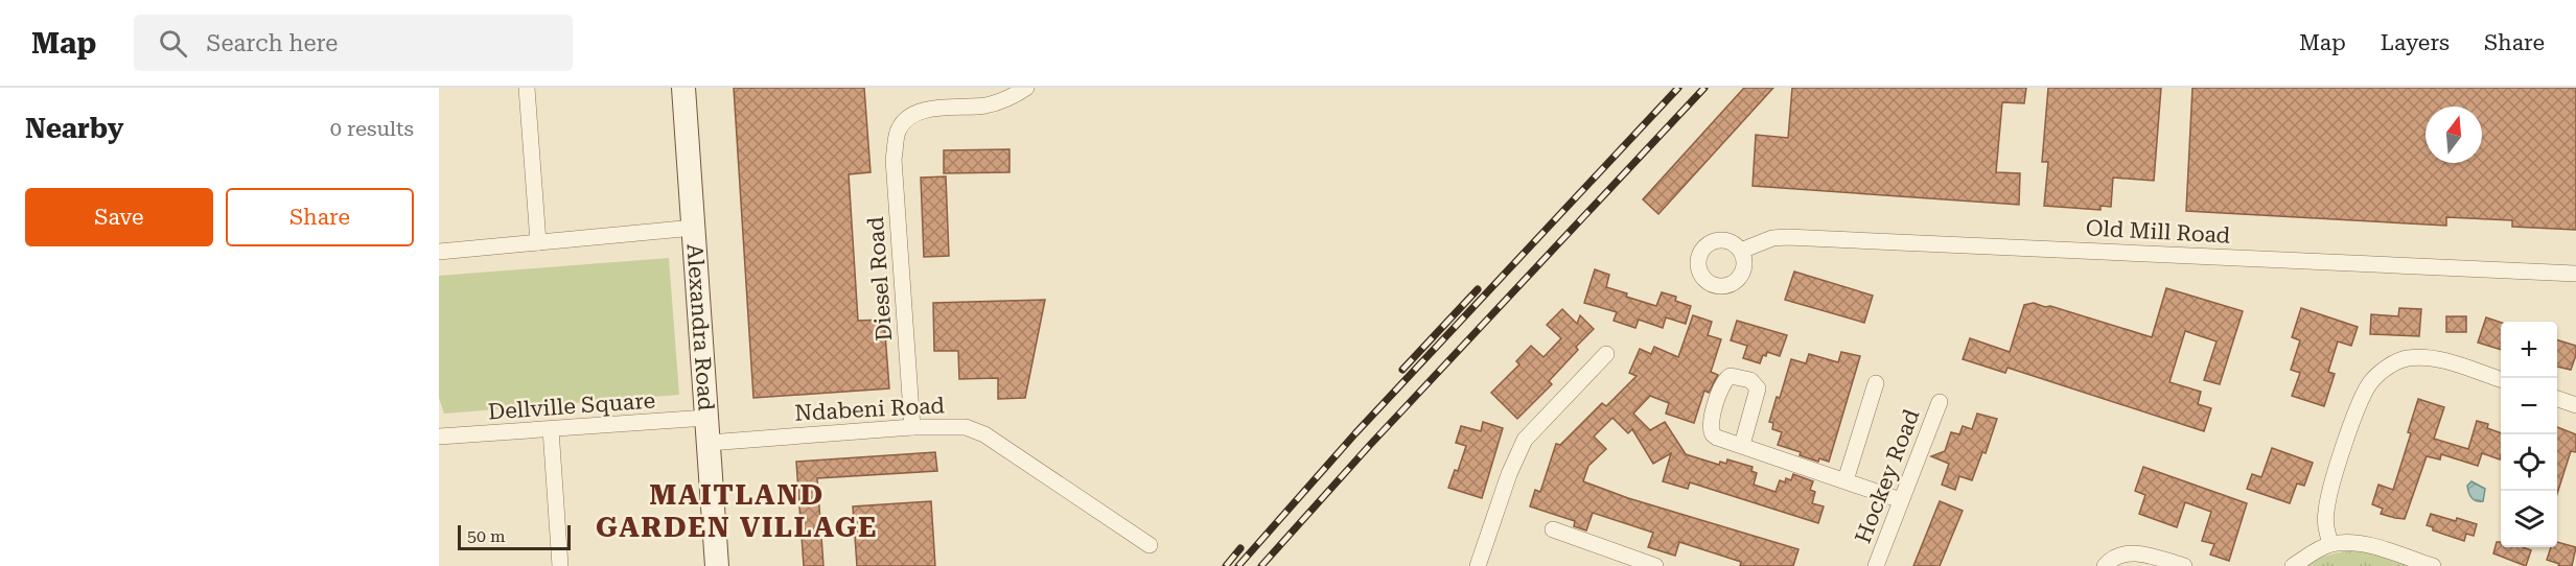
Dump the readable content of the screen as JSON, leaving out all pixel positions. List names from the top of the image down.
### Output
{
  "streets": {
    "street": [
      "Old Mill Road",
      "Diesel Road",
      "Alexandra Road",
      "Dellville Square",
      "Ndabeni Road",
      "Hockey Road"
    ]
  },
  "crossings": [
    ["Diesel Road", "Ndabeni Road"],
    ["Alexandra Road", "Dellville Square"],
    ["Alexandra Road", "Ndabeni Road"]
  ],
  "districts": ["MAITLAND GARDEN VILLAGE"],
  "scale_bar": "50 m",
  "north": "top",
  "page": {
    "header": "Map",
    "search": "Search here",
    "nav": ["Map", "Layers", "Share"],
    "heading": ["Nearby", "0 results"],
    "buttons": ["Save", "Share"],
    "map_buttons": ["+", "−"],
    "scale": "50 m"
  }
}
